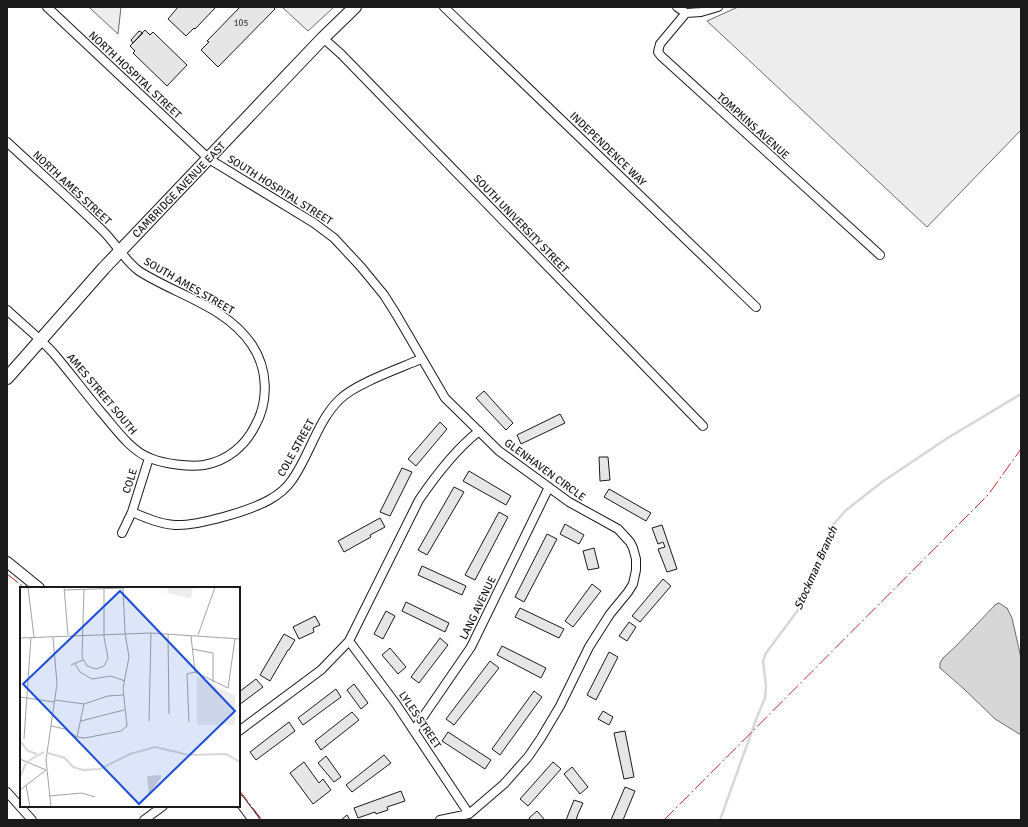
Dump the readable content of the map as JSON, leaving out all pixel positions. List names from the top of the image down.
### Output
{
  "streets": {
    "main road": ["CAMBRIDGE AVENUE EAST"],
    "street": [
      "NORTH HOSPITAL STREET",
      "TOMPKINS AVENUE",
      "INDEPENDENCE WAY",
      "NORTH AMES STREET",
      "SOUTH HOSPITAL STREET",
      "SOUTH UNIVERSITY STREET",
      "SOUTH AMES STREET",
      "AMES STREET SOUTH",
      "COLE STREET",
      "GLENHAVEN CIRCLE",
      "COLE",
      "LANG AVENUE",
      "LYLES STREET"
    ]
  },
  "crossings": [
    ["NORTH HOSPITAL STREET", "CAMBRIDGE AVENUE EAST"],
    ["NORTH HOSPITAL STREET", "SOUTH HOSPITAL STREET"],
    ["NORTH AMES STREET", "CAMBRIDGE AVENUE EAST"],
    ["NORTH AMES STREET", "SOUTH AMES STREET"],
    ["CAMBRIDGE AVENUE EAST", "SOUTH HOSPITAL STREET"],
    ["CAMBRIDGE AVENUE EAST", "SOUTH UNIVERSITY STREET"],
    ["CAMBRIDGE AVENUE EAST", "SOUTH AMES STREET"],
    ["CAMBRIDGE AVENUE EAST", "AMES STREET SOUTH"],
    ["SOUTH HOSPITAL STREET", "COLE STREET"],
    ["SOUTH HOSPITAL STREET", "GLENHAVEN CIRCLE"],
    ["SOUTH AMES STREET", "AMES STREET SOUTH"],
    ["SOUTH AMES STREET", "COLE"],
    ["AMES STREET SOUTH", "COLE"],
    ["COLE STREET", "COLE"],
    ["GLENHAVEN CIRCLE", "LANG AVENUE"],
    ["GLENHAVEN CIRCLE", "LYLES STREET"],
    ["LANG AVENUE", "LYLES STREET"]
  ],
  "water": ["Stockman Branch"],
  "house_numbers": ["105"]
}
